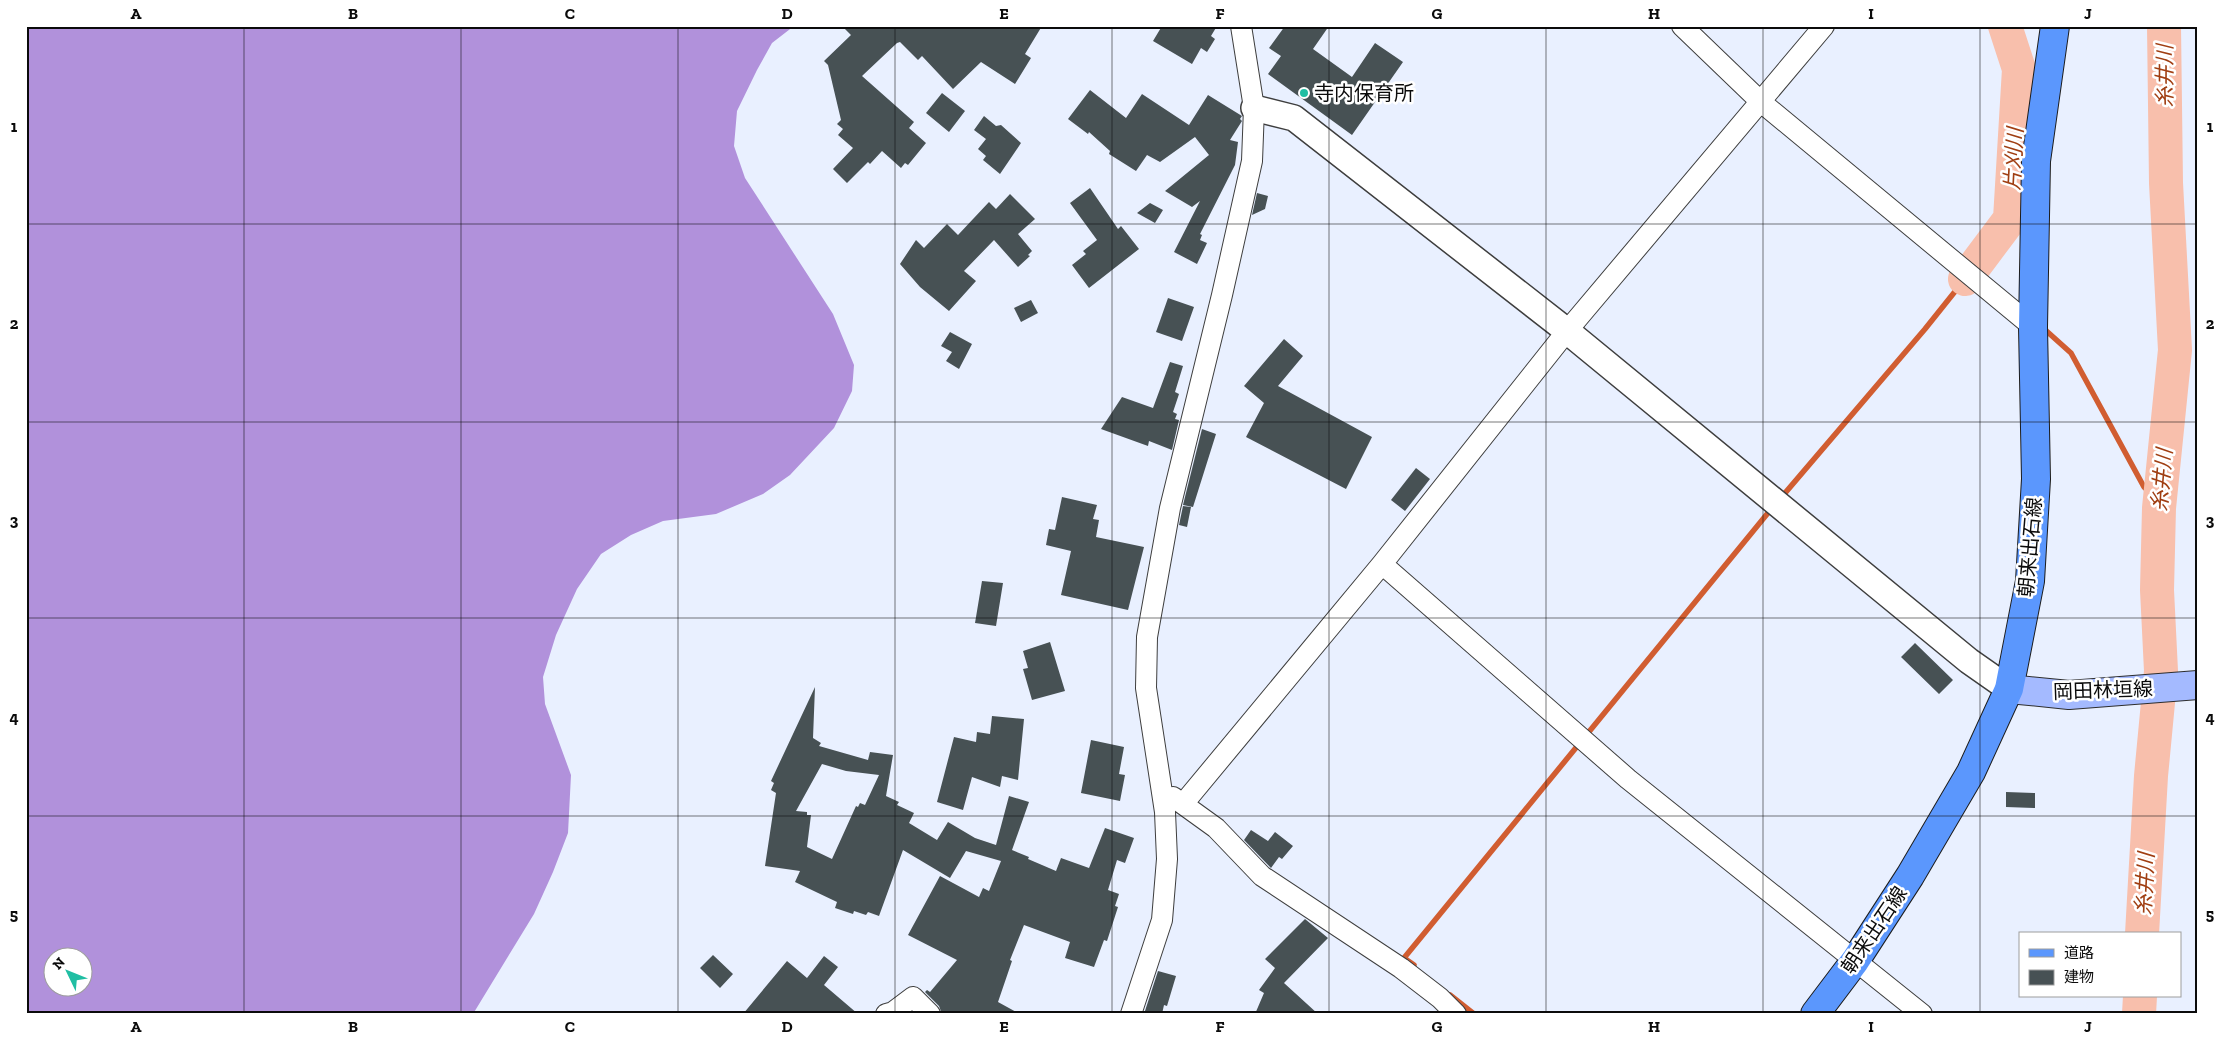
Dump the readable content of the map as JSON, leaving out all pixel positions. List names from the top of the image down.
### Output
{
  "streets": {
    "main road": ["朝来出石線", "岡田林垣線"]
  },
  "crossings": [
    ["朝来出石線", "岡田林垣線"]
  ],
  "water": ["糸井川", "片刈川"],
  "places": ["寺内保育所"],
  "legend": ["道路", "建物"],
  "north": "top left",
  "grid": {
    "columns": [
      "A",
      "B",
      "C",
      "D",
      "E",
      "F",
      "G",
      "H",
      "I",
      "J"
    ],
    "rows": [
      "1",
      "2",
      "3",
      "4",
      "5"
    ]
  }
}
